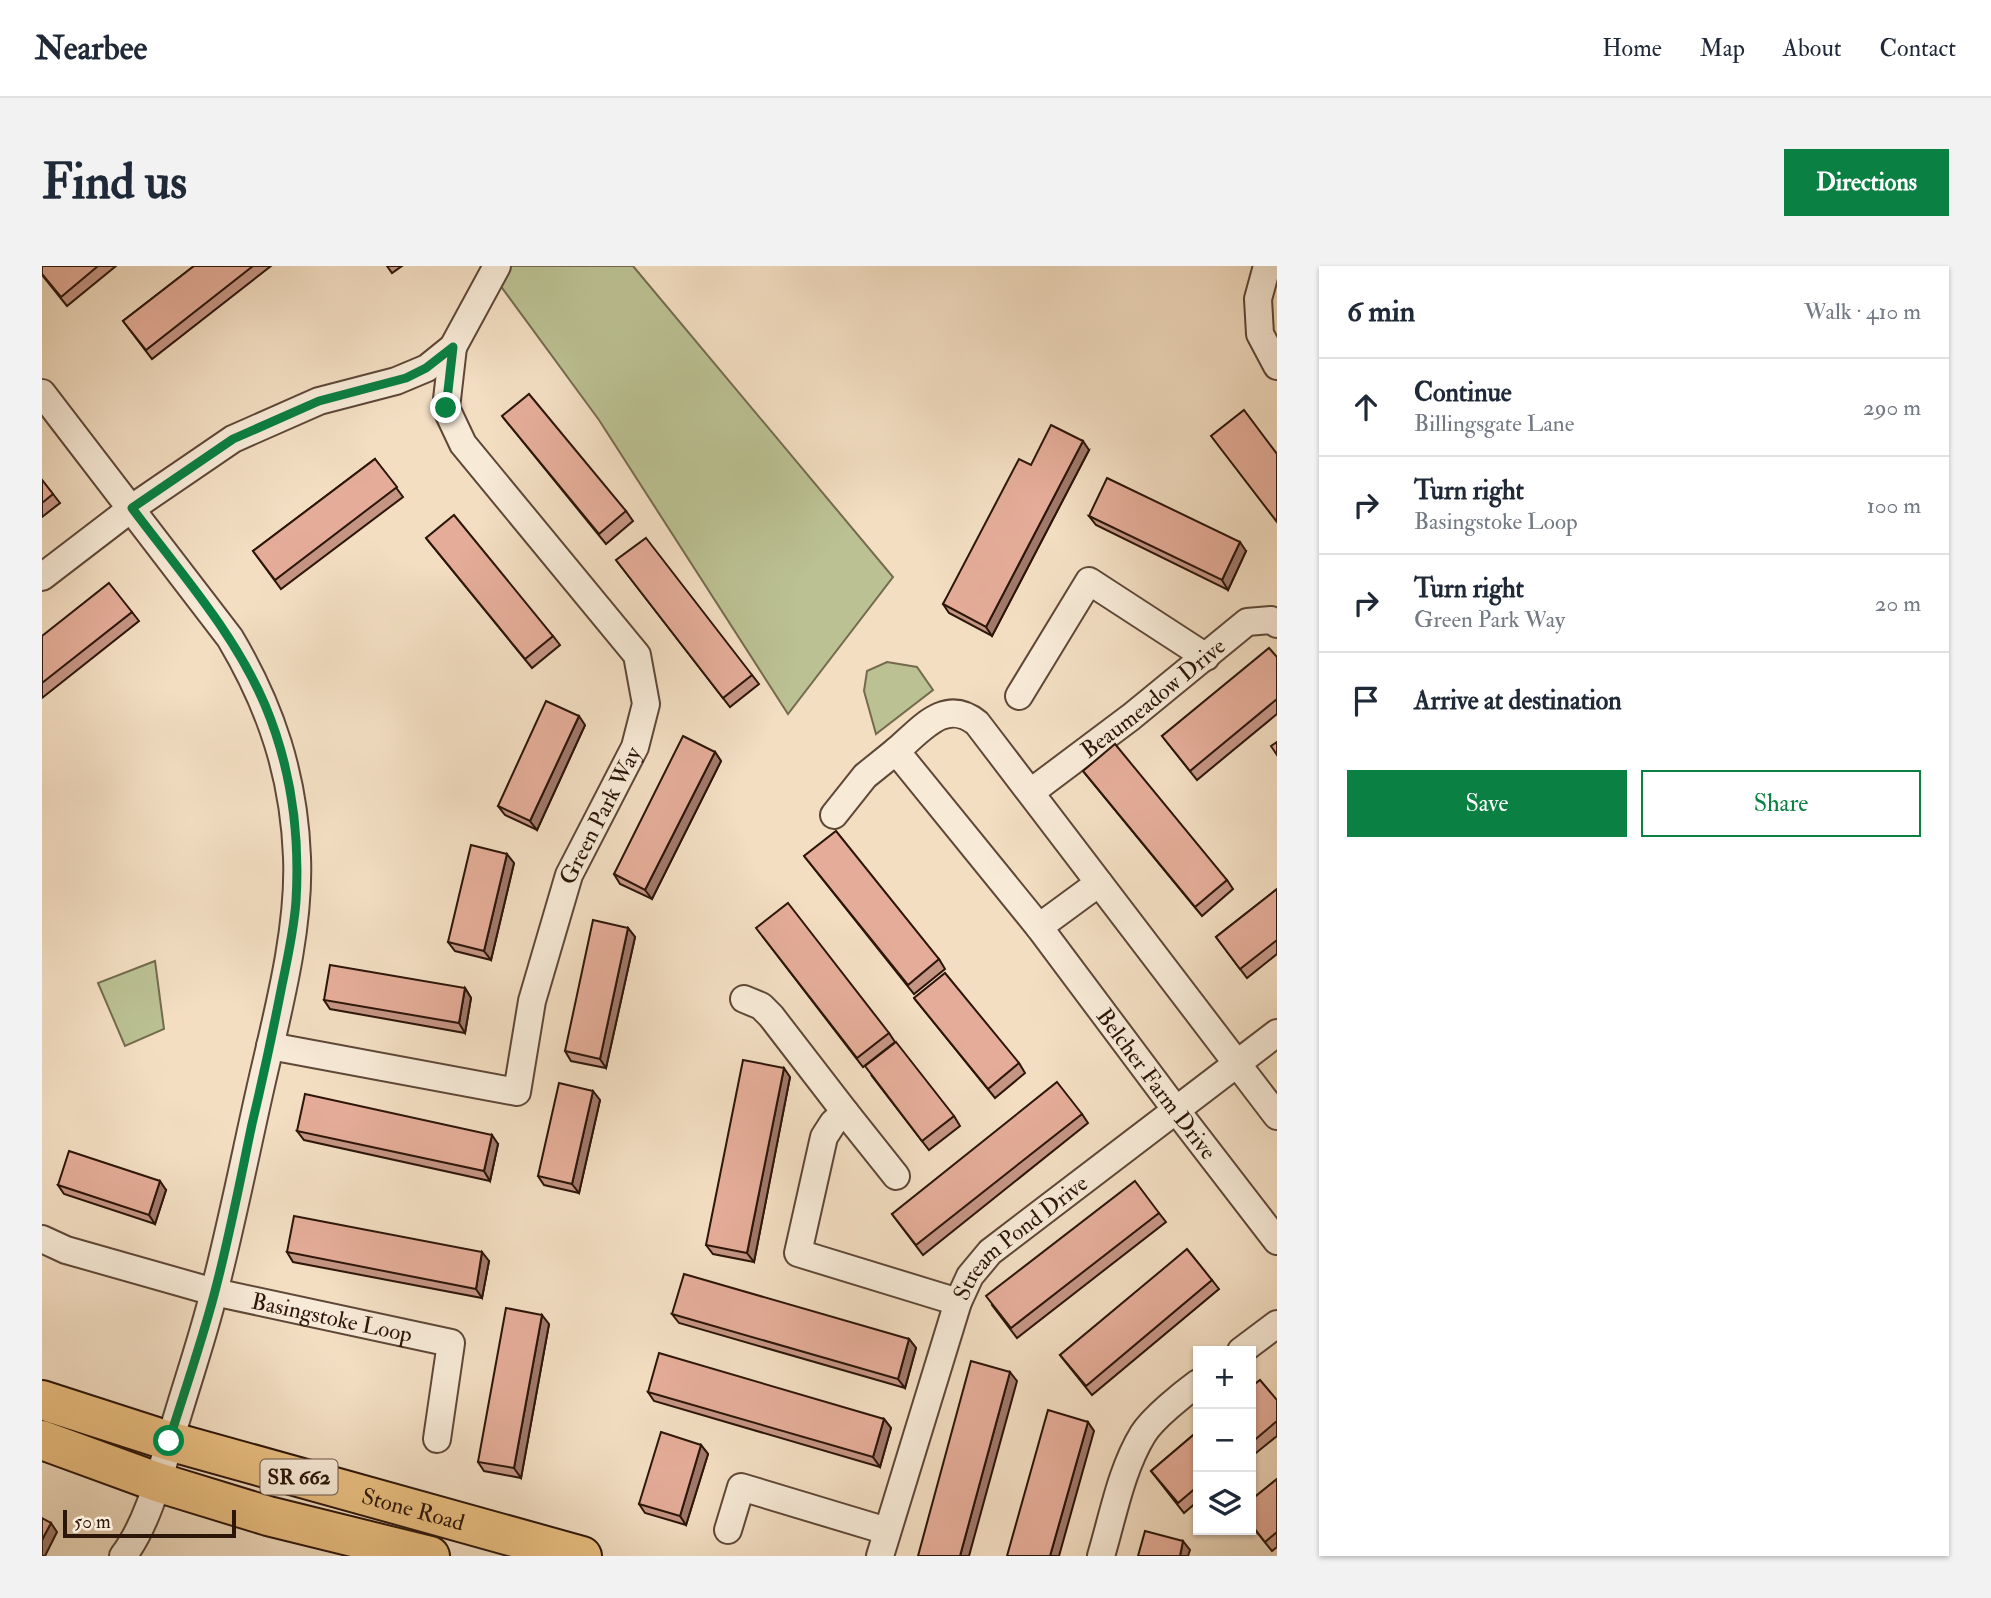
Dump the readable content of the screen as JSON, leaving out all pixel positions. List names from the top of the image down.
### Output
{
  "streets": {
    "main road": ["SR 662", "Stone Road"],
    "street": [
      "Beaumeadow Drive",
      "Green Park Way",
      "Belcher Farm Drive",
      "Stream Pond Drive",
      "Basingstoke Loop"
    ]
  },
  "crossings": [
    ["Belcher Farm Drive", "Stream Pond Drive"]
  ],
  "scale_bar": "50 m",
  "page": {
    "header": "Nearbee",
    "nav": [
      "Home",
      "Map",
      "About",
      "Contact"
    ],
    "buttons": [
      "Directions",
      ["Save", "Share"]
    ],
    "title": "Find us",
    "heading": ["6 min", "Walk · 410 m"],
    "list": [
      ["Continue", "Billingsgate Lane", "290 m"],
      ["Turn right", "Basingstoke Loop", "100 m"],
      ["Turn right", "Green Park Way", "20 m"],
      "Arrive at destination"
    ],
    "map_buttons": ["+", "−"],
    "scale": "50 m"
  }
}
